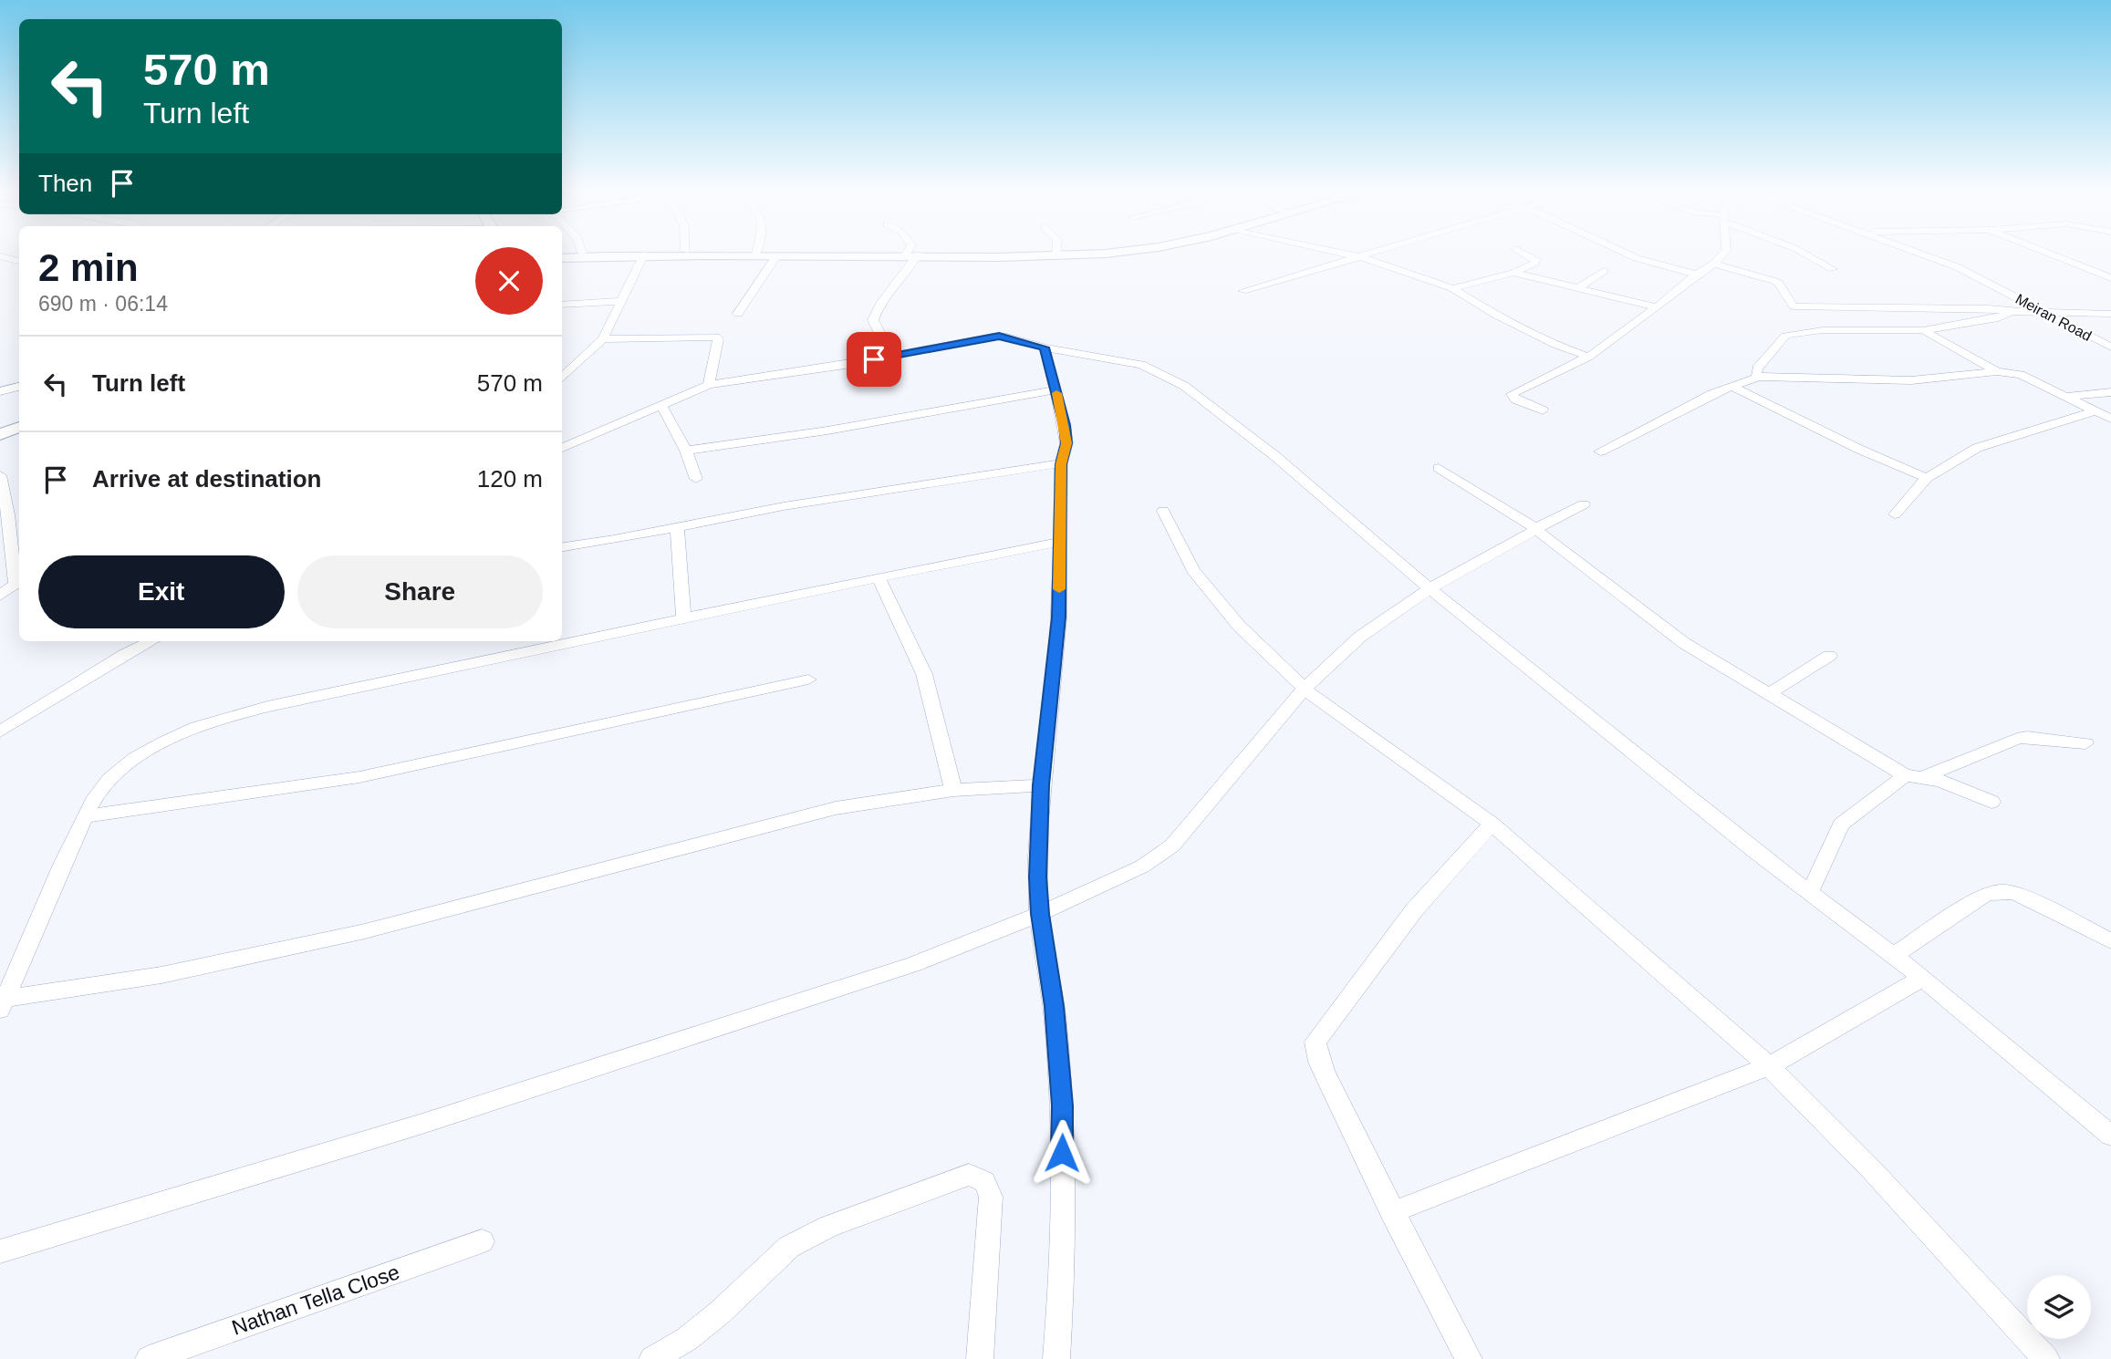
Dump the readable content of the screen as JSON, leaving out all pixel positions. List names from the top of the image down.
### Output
{
  "streets": {
    "street": ["Meiran Road", "Nathan Tella Close"]
  },
  "page": {
    "turn": ["570 m", "Turn left"],
    "then": "Then",
    "heading": ["2 min", "690 m · 06:14"],
    "list": [
      {
        "name": "Turn left",
        "value": "570 m"
      },
      {
        "name": "Arrive at destination",
        "value": "120 m"
      }
    ],
    "buttons": ["Exit", "Share"]
  }
}
